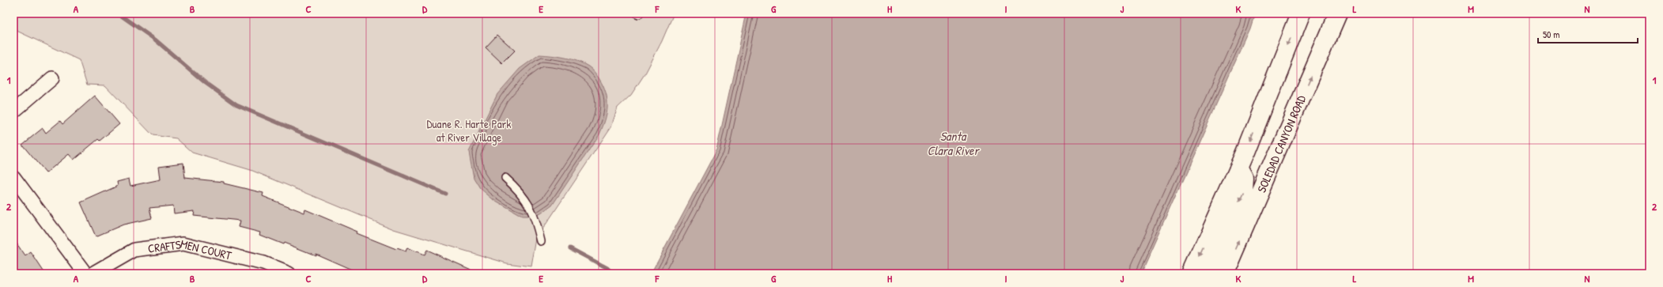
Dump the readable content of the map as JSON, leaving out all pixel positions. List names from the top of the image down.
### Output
{
  "streets": {
    "main road": ["SOLEDAD CANYON ROAD"],
    "street": ["CRAFTSMEN COURT"]
  },
  "water": ["Santa Clara River"],
  "parks": ["Duane R. Harte Park at River Village"],
  "scale_bar": "50 m",
  "grid": {
    "columns": [
      "A",
      "B",
      "C",
      "D",
      "E",
      "F",
      "G",
      "H",
      "I",
      "J",
      "K",
      "L",
      "M",
      "N"
    ],
    "rows": ["1", "2"]
  }
}
